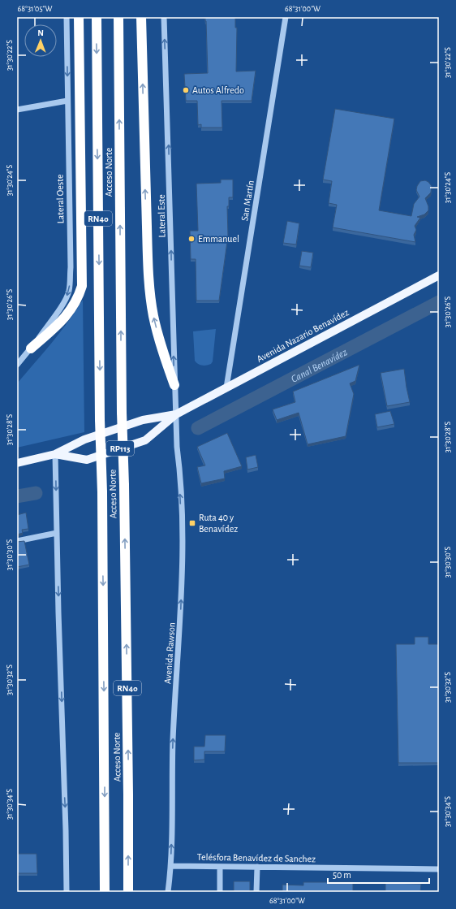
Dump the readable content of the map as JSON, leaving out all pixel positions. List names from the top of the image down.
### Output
{
  "streets": {
    "highway": ["Acceso Norte", "RN40"],
    "main road": ["Avenida Nazario Benavídez", "RP113"],
    "street": [
      "Lateral Oeste",
      "San Martín",
      "Lateral Este",
      "Avenida Rawson",
      "Telésfora Benavídez de Sanchez"
    ]
  },
  "crossings": [
    ["San Martín", "Avenida Nazario Benavídez"],
    ["Lateral Este", "Avenida Nazario Benavídez"],
    ["Lateral Este", "Avenida Rawson"],
    ["Avenida Nazario Benavídez", "Avenida Rawson"],
    ["Avenida Rawson", "Telésfora Benavídez de Sanchez"]
  ],
  "one_way": ["Lateral Oeste", "Lateral Este", "Avenida Rawson"],
  "water": ["Canal Benavídez"],
  "places": {
    "other": ["Autos Alfredo", "Emmanuel"],
    "transit": ["Ruta 40 y Benavídez"]
  },
  "scale_bar": "50 m",
  "north": "top",
  "coordinates": [
    "68°31'05\"W",
    "68°31'00\"W",
    "31°30'22\"S",
    "31°30'24\"S",
    "31°30'26\"S",
    "31°30'28\"S",
    "31°30'30\"S",
    "31°30'32\"S",
    "31°30'34\"S"
  ]
}
